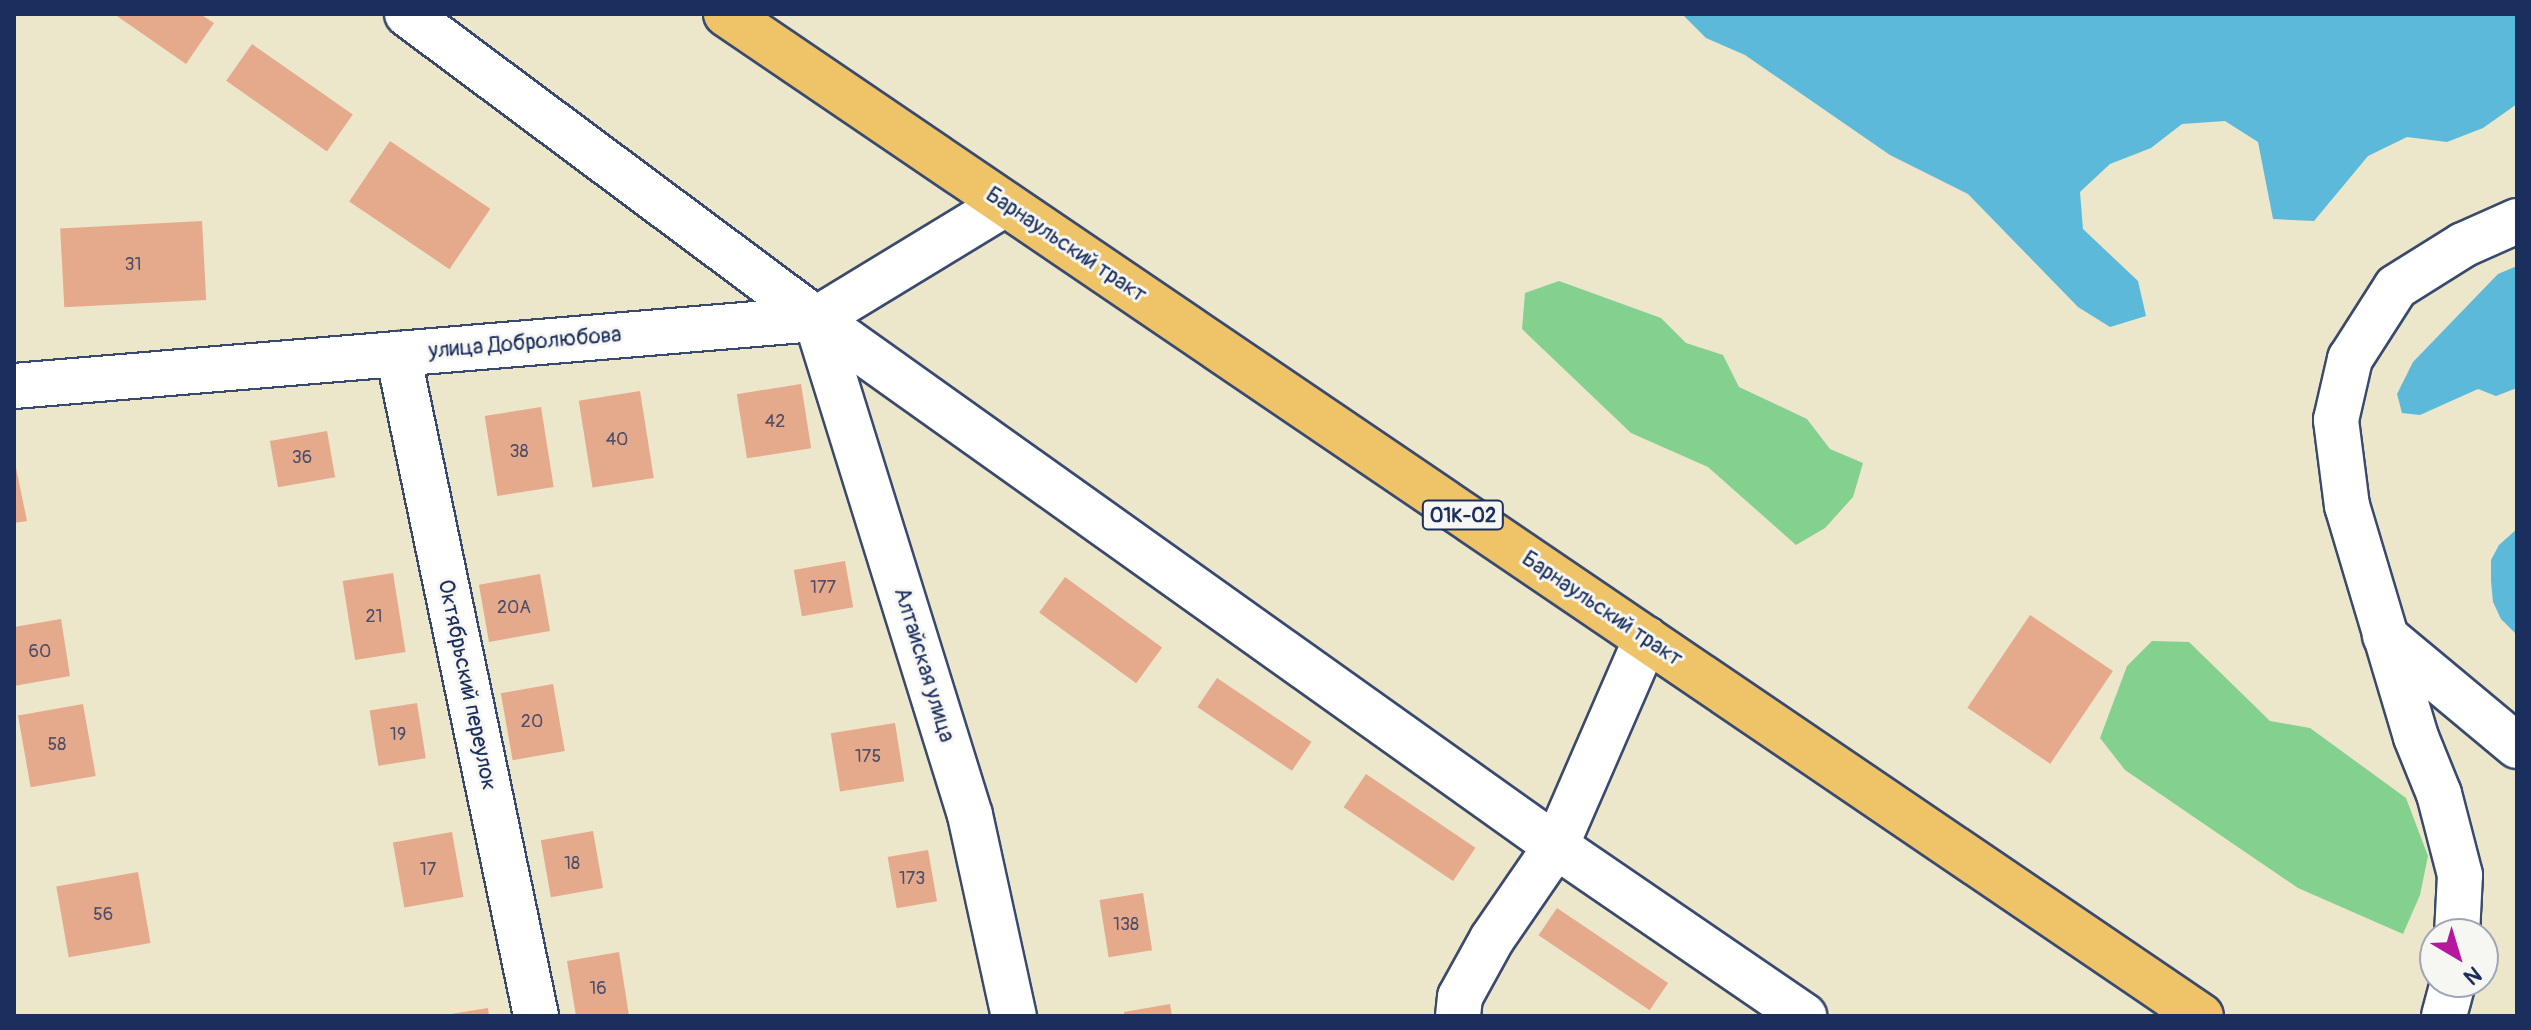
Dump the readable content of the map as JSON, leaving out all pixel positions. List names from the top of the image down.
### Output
{
  "streets": {
    "main road": ["Барнаульский тракт", "01К-02"],
    "street": ["улица Добролюбова", "Алтайская улица", "Октябрьский переулок"]
  },
  "crossings": [
    ["Барнаульский тракт", "улица Добролюбова"],
    ["улица Добролюбова", "Алтайская улица"],
    ["улица Добролюбова", "Октябрьский переулок"]
  ],
  "house_numbers": [
    "31",
    "42",
    "40",
    "38",
    "36",
    "177",
    "20А",
    "21",
    "60",
    "20",
    "19",
    "58",
    "175",
    "18",
    "17",
    "173",
    "56",
    "138",
    "16"
  ],
  "north": "bottom right"
}
